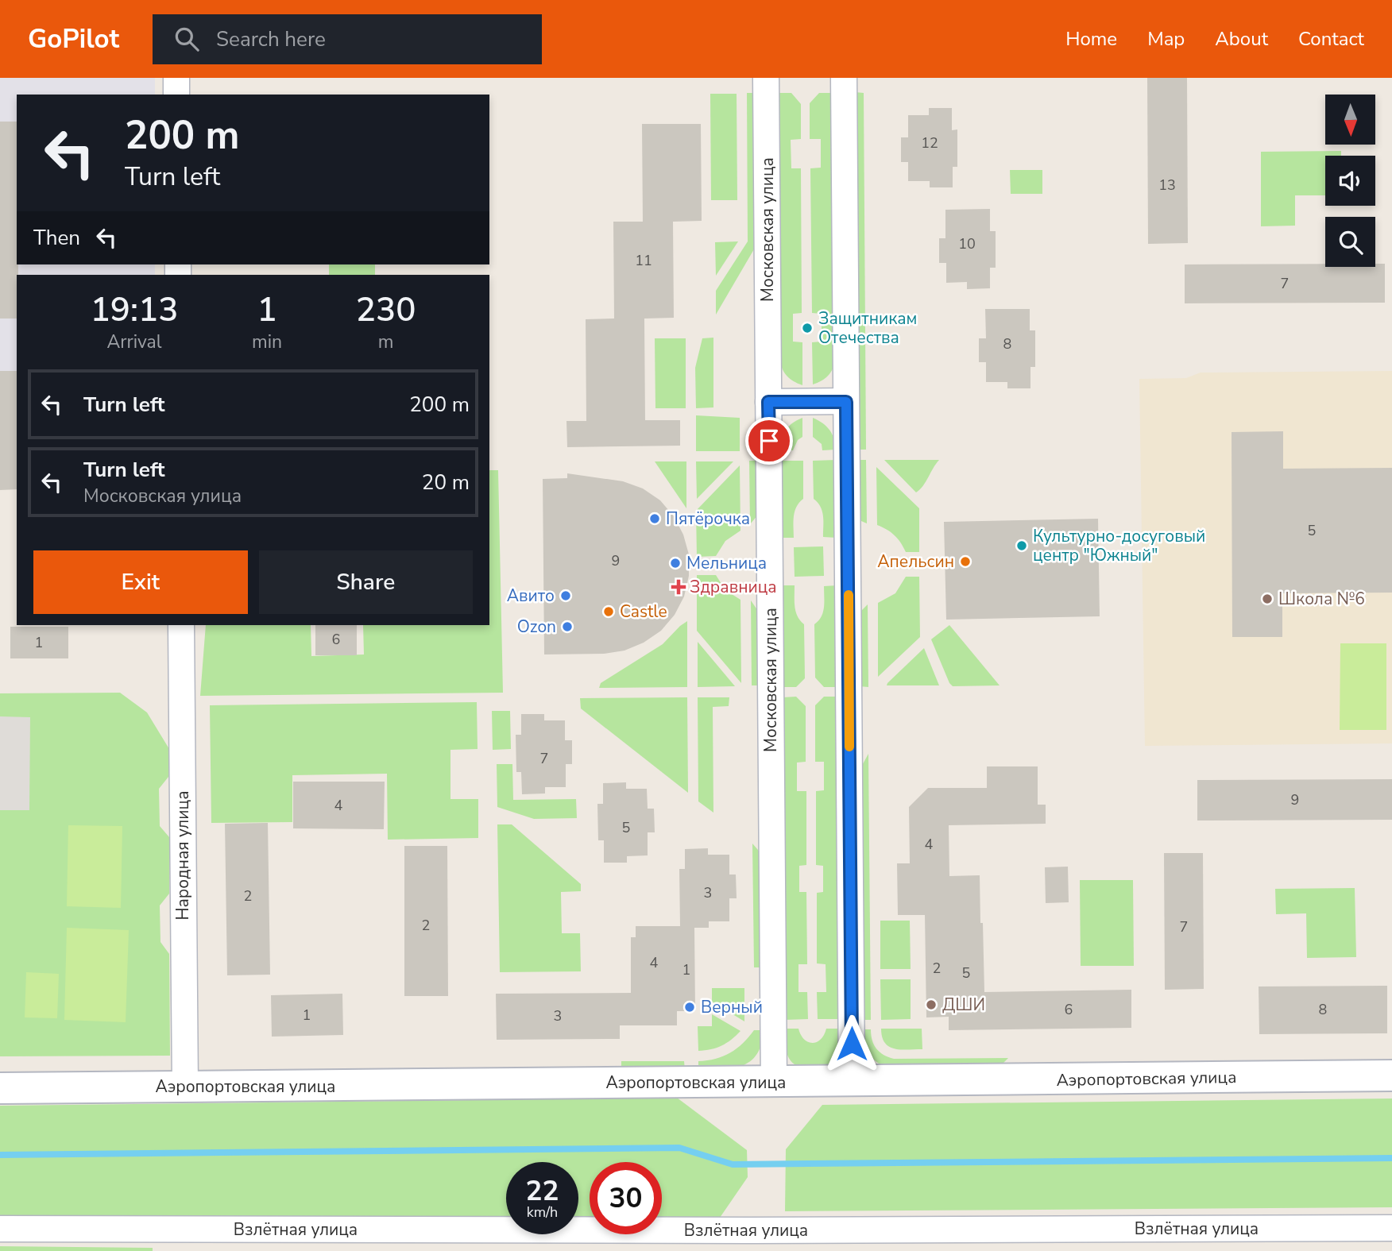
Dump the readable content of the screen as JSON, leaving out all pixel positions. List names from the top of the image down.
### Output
{
  "streets": {
    "street": [
      "Московская улица",
      "Народная улица",
      "Аэропортовская улица",
      "Взлётная улица"
    ]
  },
  "crossings": [
    ["Московская улица", "Аэропортовская улица"],
    ["Народная улица", "Аэропортовская улица"]
  ],
  "places": {
    "other": [
      "Защитникам Отечества",
      "Пятёрочка",
      "Культурно-досуговый центр \"Южный\"",
      "Апельсин",
      "Мельница",
      "Авито",
      "Школа №6",
      "Castle",
      "Ozon",
      "ДШИ",
      "Верный"
    ],
    "health": ["Здравница"]
  },
  "house_numbers": [
    "12",
    "13",
    "10",
    "11",
    "7",
    "8",
    "5",
    "9",
    "6",
    "1",
    "7",
    "9",
    "4",
    "5",
    "4",
    "3",
    "2",
    "2",
    "7",
    "4",
    "2",
    "1",
    "5",
    "6",
    "8",
    "1",
    "3"
  ],
  "north": "bottom",
  "page": {
    "header": "GoPilot",
    "search": "Search here",
    "nav": [
      "Home",
      "Map",
      "About",
      "Contact"
    ],
    "turn": ["200 m", "Turn left"],
    "then": "Then",
    "eta": [
      "19:13",
      "Arrival",
      "1",
      "min",
      "230",
      "m"
    ],
    "list": [
      {
        "name": "Turn left",
        "value": "200 m"
      },
      {
        "name": "Turn left",
        "note": "Московская улица",
        "value": "20 m"
      }
    ],
    "buttons": ["Exit", "Share"],
    "speed": "22 km/h",
    "limit": "30"
  }
}
